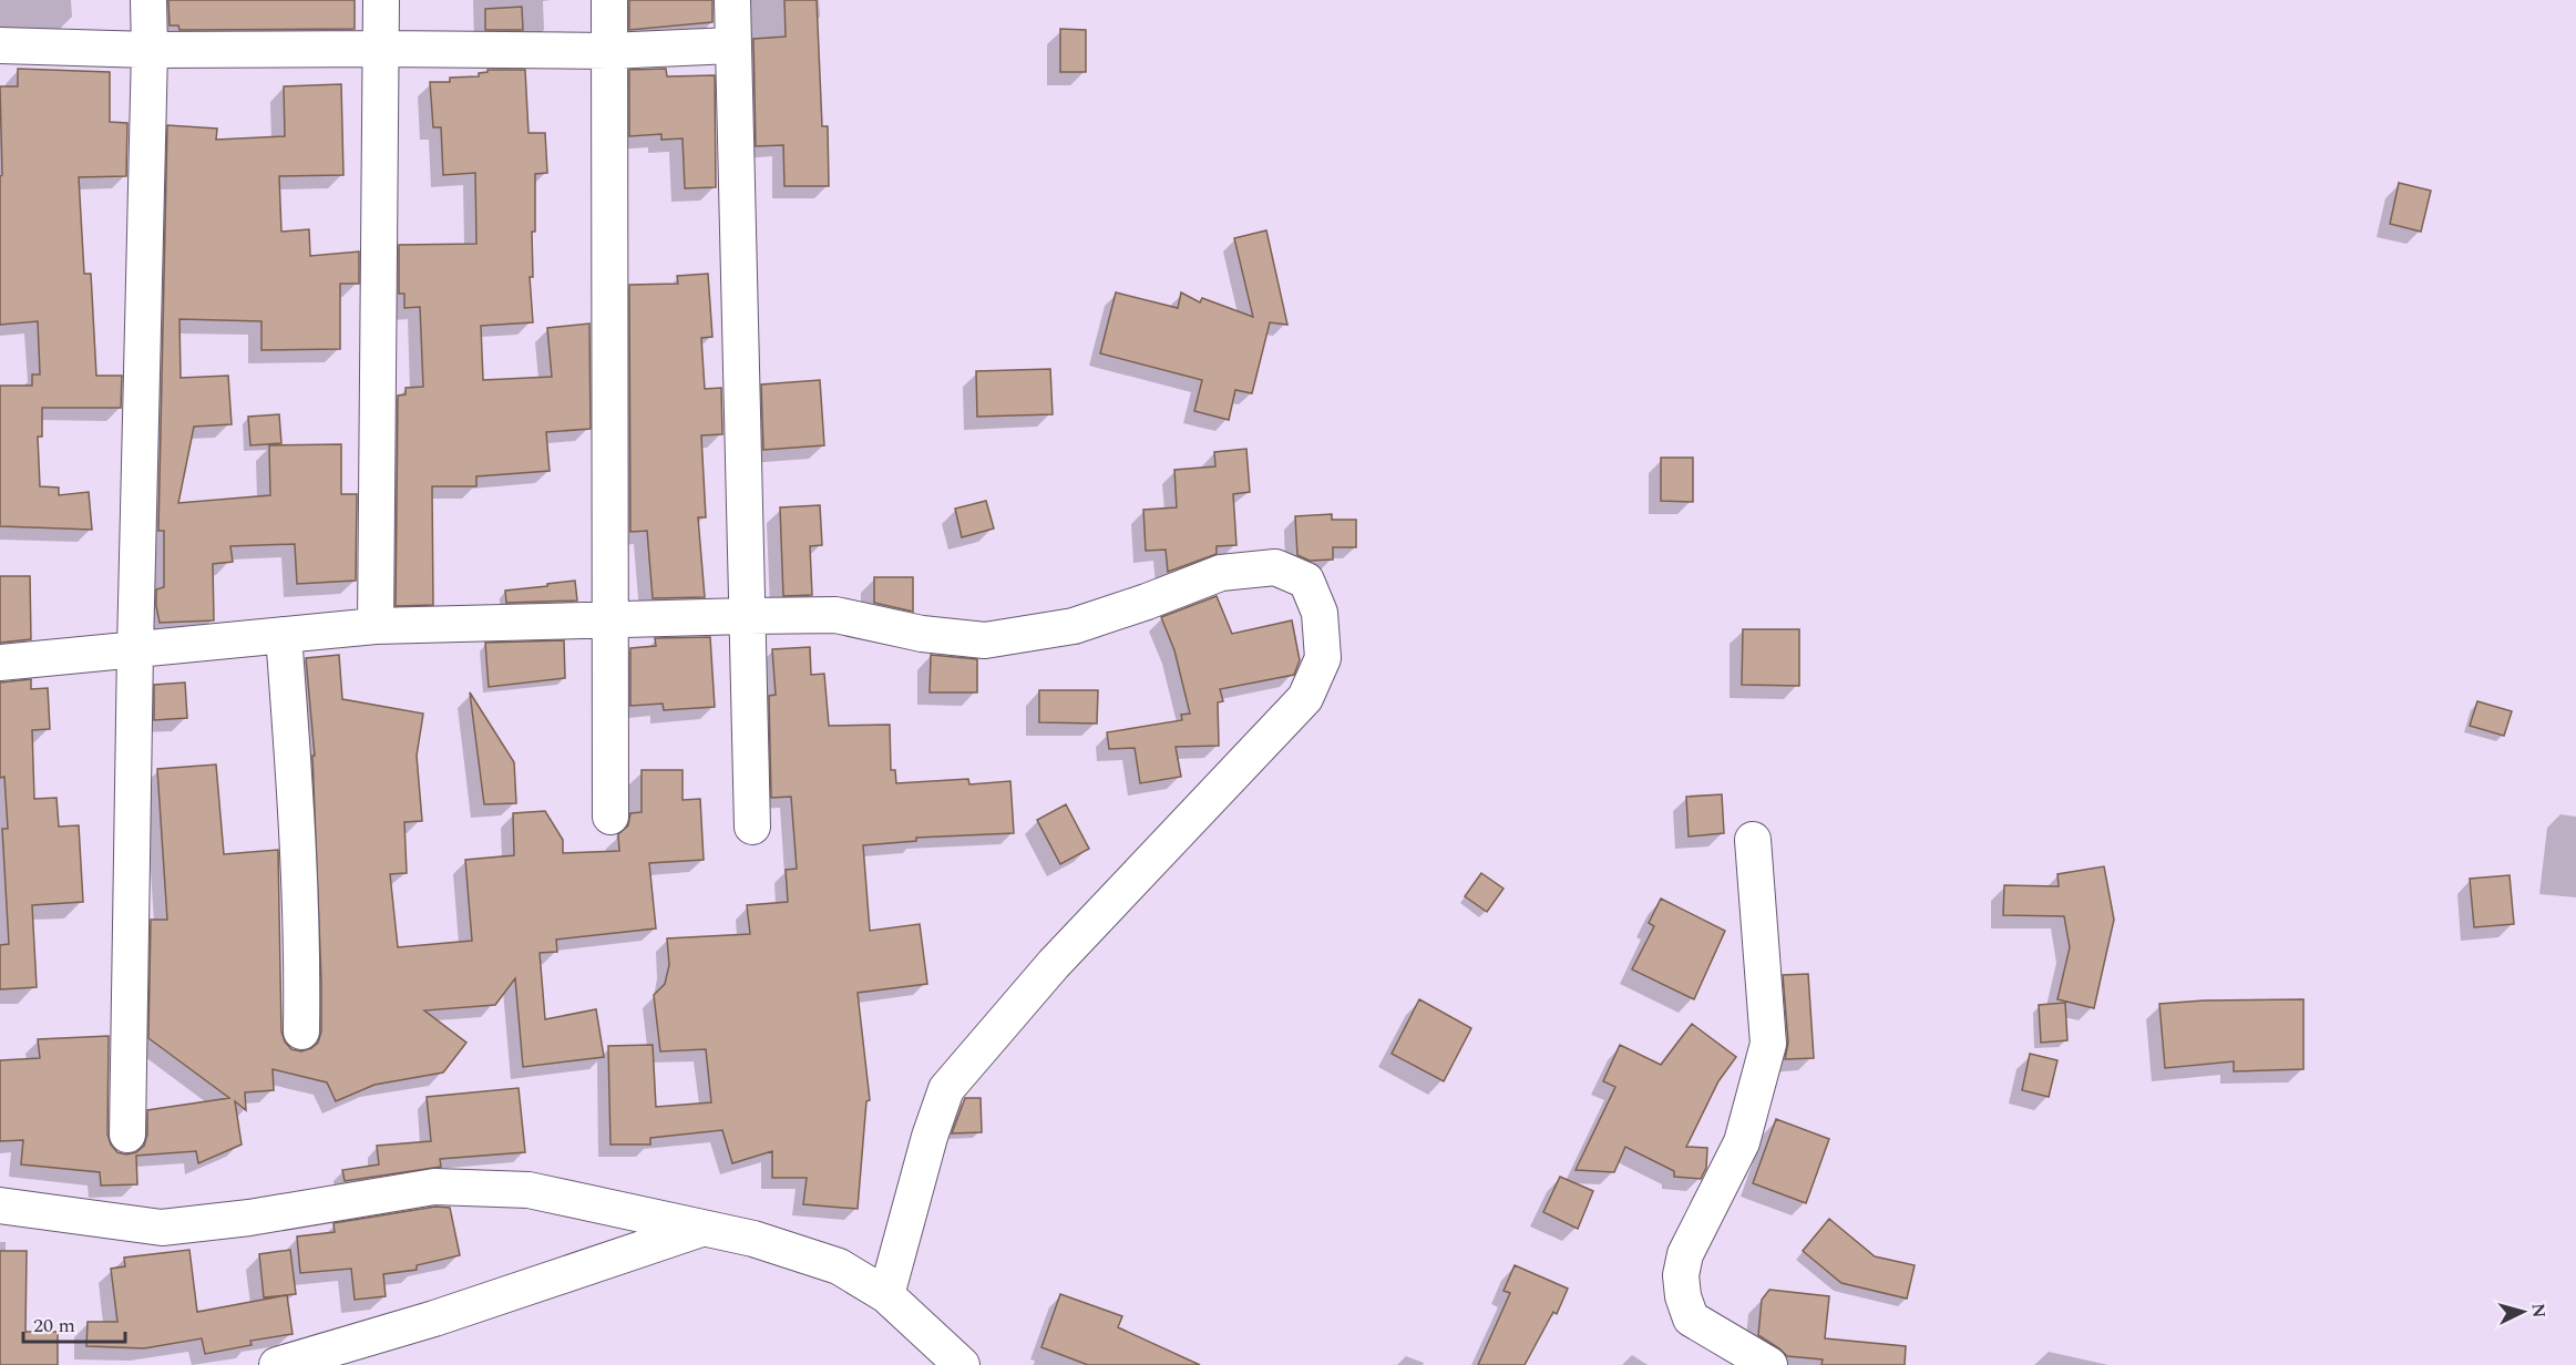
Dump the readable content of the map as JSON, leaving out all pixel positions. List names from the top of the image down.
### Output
{
  "scale_bar": "20 m",
  "north": "right"
}
